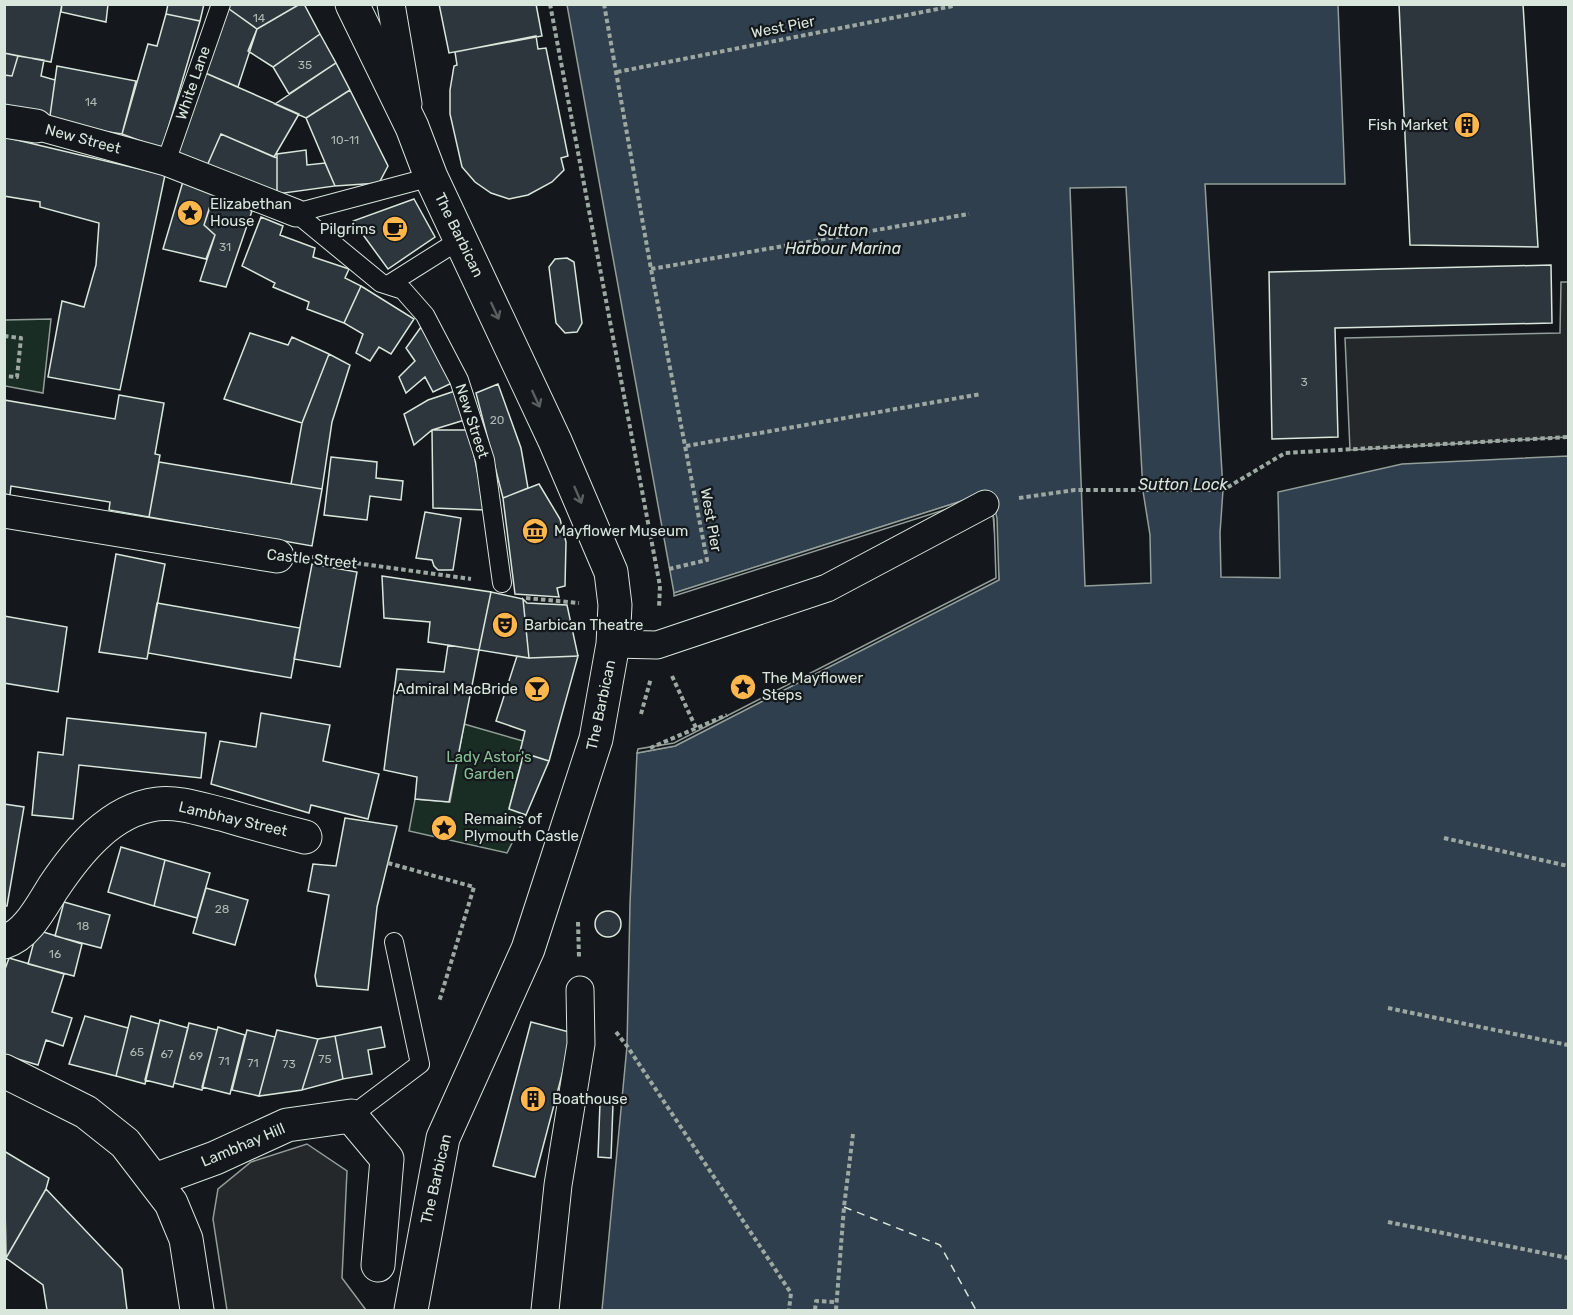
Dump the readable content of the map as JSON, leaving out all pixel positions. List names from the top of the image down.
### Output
{
  "streets": {
    "street": [
      "New Street",
      "The Barbican",
      "Castle Street",
      "Lambhay Street",
      "Lambhay Hill"
    ],
    "lane": ["White Lane"],
    "path": ["West Pier"]
  },
  "crossings": [
    ["White Lane", "New Street"],
    ["New Street", "Castle Street"],
    ["The Barbican", "Castle Street"]
  ],
  "water": ["Sutton Harbour Marina", "Sutton Lock"],
  "parks": ["Lady Astor's Garden"],
  "places": {
    "building": ["Fish Market", "Boathouse"],
    "place": ["Elizabethan House", "The Mayflower Steps", "Remains of Plymouth Castle"],
    "cafe": ["Pilgrims"],
    "museum": ["Mayflower Museum"],
    "theatre": ["Barbican Theatre"],
    "bar": ["Admiral MacBride"]
  },
  "house_numbers": [
    "14",
    "35",
    "14",
    "10-11",
    "31",
    "3",
    "20",
    "28",
    "18",
    "16",
    "65",
    "67",
    "69",
    "75",
    "71",
    "71",
    "73"
  ]
}
